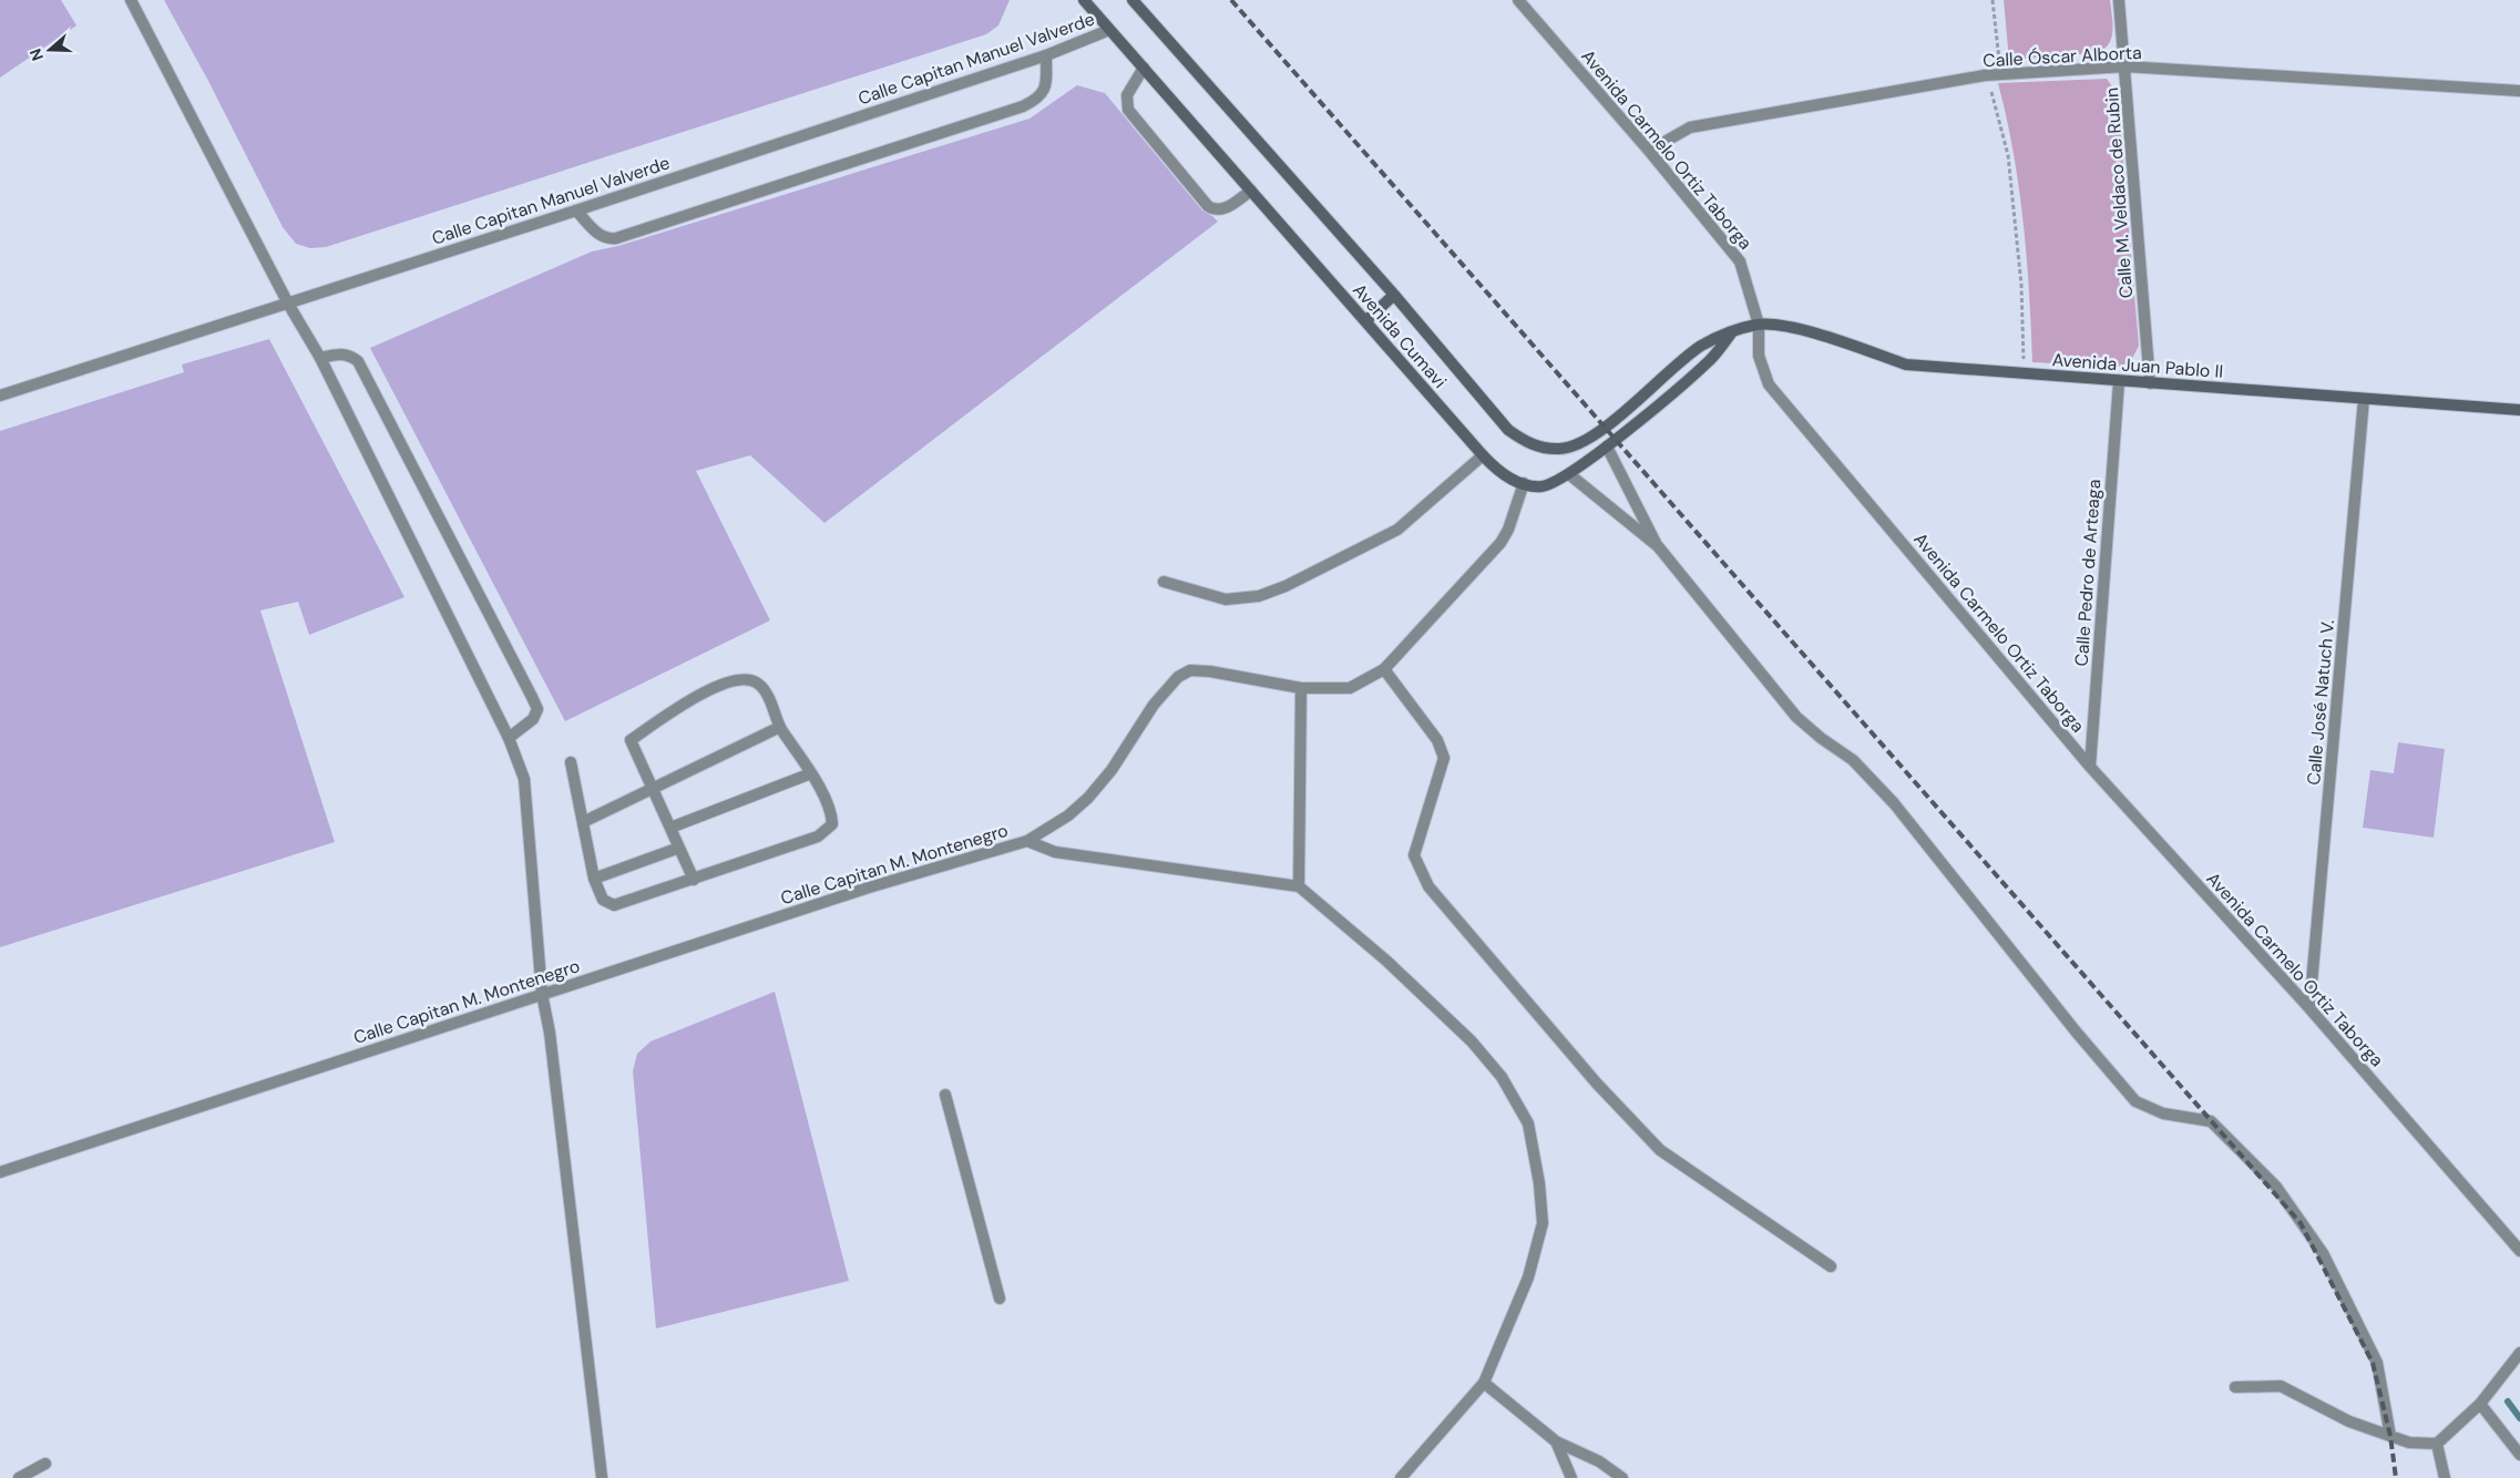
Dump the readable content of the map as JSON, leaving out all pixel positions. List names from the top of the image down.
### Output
{
  "streets": {
    "street": [
      "Calle Óscar Alborta",
      "Calle Capitan Manuel Valverde",
      "Avenida Carmelo Ortiz Taborga",
      "Calle M. Veldaco de Rubin",
      "Avenida Cumavi",
      "Avenida Juan Pablo II",
      "Calle Pedro de Arteaga",
      "Calle José Natuch V.",
      "Calle Capitan M. Montenegro"
    ]
  },
  "crossings": [
    ["Calle Óscar Alborta", "Avenida Carmelo Ortiz Taborga"],
    ["Calle Óscar Alborta", "Calle M. Veldaco de Rubin"],
    ["Calle Capitan Manuel Valverde", "Avenida Cumavi"],
    ["Avenida Carmelo Ortiz Taborga", "Avenida Cumavi"],
    ["Avenida Carmelo Ortiz Taborga", "Avenida Juan Pablo II"],
    ["Avenida Carmelo Ortiz Taborga", "Calle Pedro de Arteaga"],
    ["Avenida Carmelo Ortiz Taborga", "Calle José Natuch V."],
    ["Calle M. Veldaco de Rubin", "Avenida Juan Pablo II"],
    ["Avenida Cumavi", "Avenida Juan Pablo II"],
    ["Avenida Juan Pablo II", "Calle Pedro de Arteaga"],
    ["Avenida Juan Pablo II", "Calle José Natuch V."]
  ],
  "north": "left"
}
